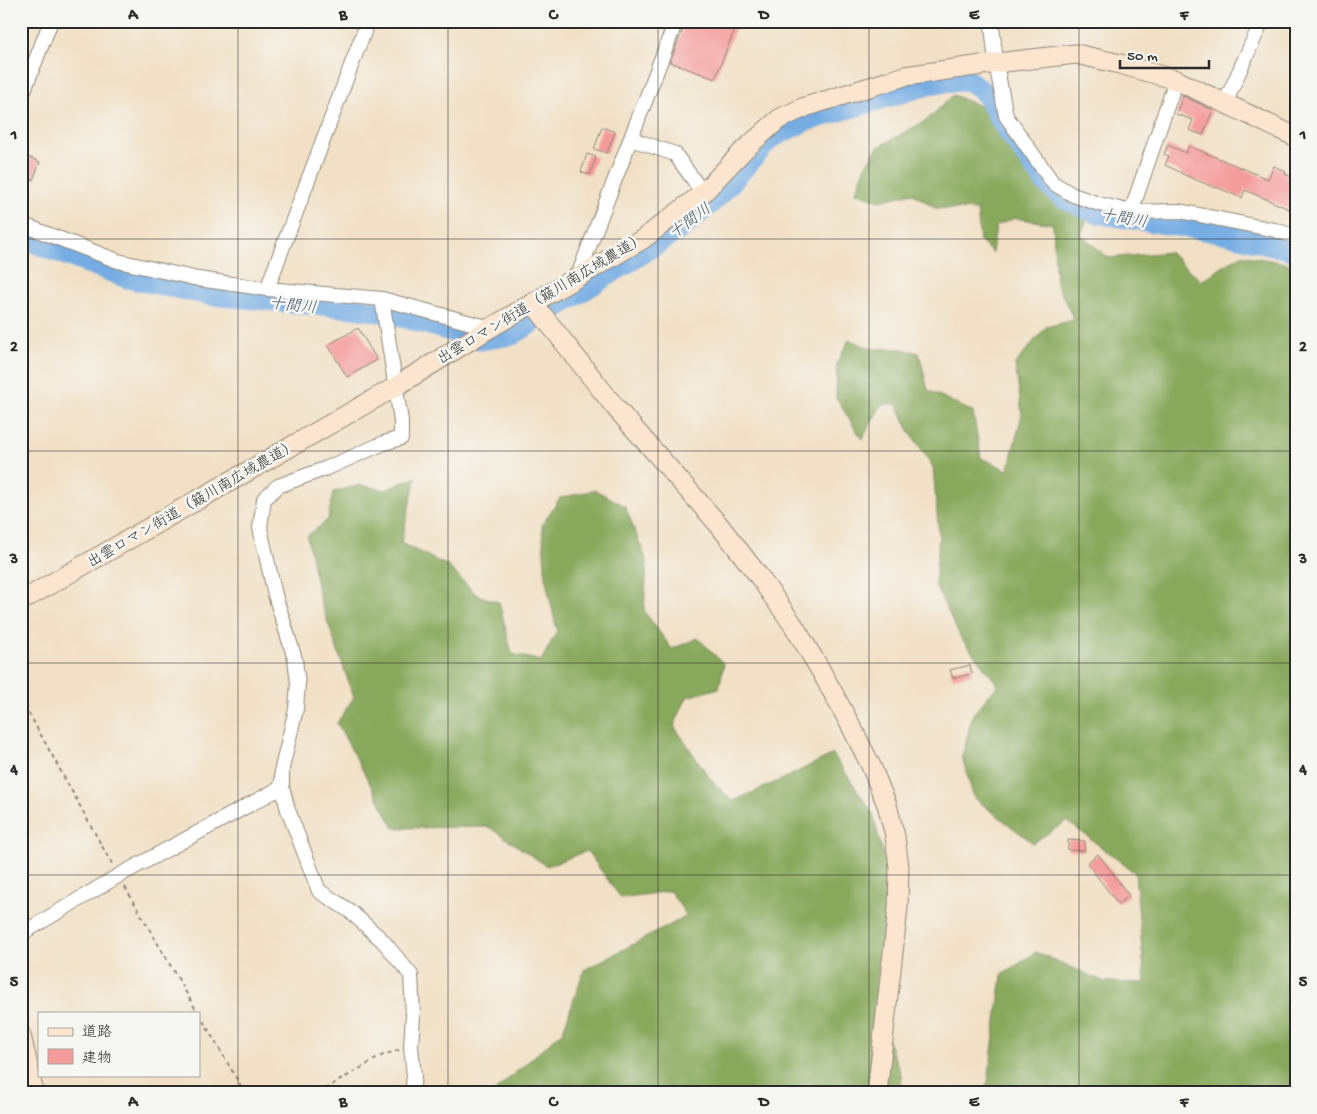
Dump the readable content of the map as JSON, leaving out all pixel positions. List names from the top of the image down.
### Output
{
  "streets": {
    "street": ["出雲ロマン街道（簸川南広域農道）"]
  },
  "water": ["十間川"],
  "legend": ["道路", "建物"],
  "scale_bar": "50 m",
  "grid": {
    "columns": [
      "A",
      "B",
      "C",
      "D",
      "E",
      "F"
    ],
    "rows": [
      "1",
      "2",
      "3",
      "4",
      "5"
    ]
  }
}
